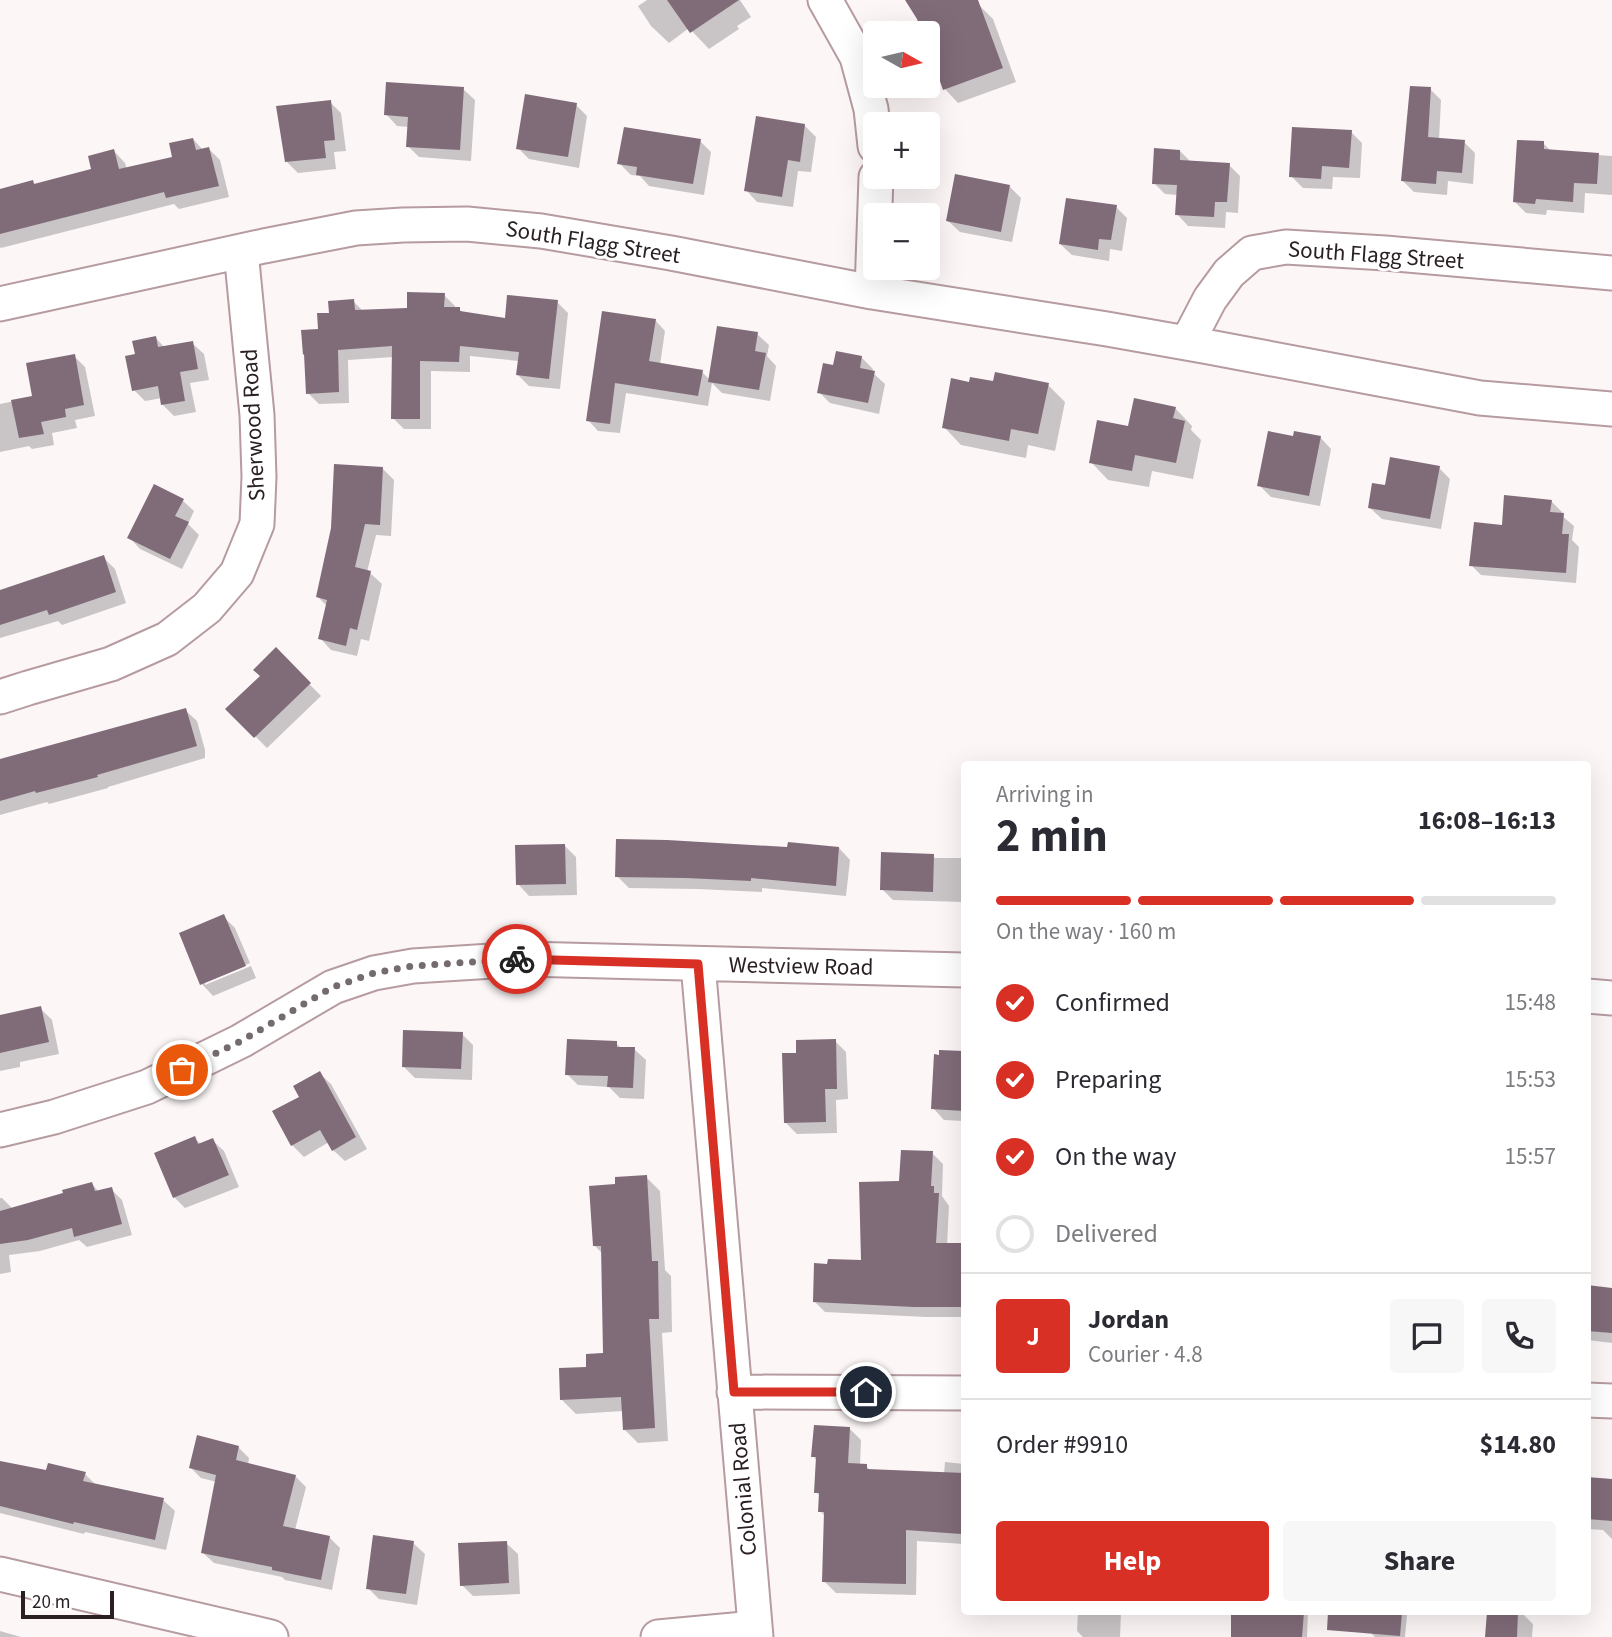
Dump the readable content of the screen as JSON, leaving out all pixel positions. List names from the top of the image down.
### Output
{
  "streets": {
    "street": [
      "South Flagg Street",
      "Sherwood Road",
      "Westview Road",
      "Colonial Road"
    ]
  },
  "crossings": [
    ["South Flagg Street", "Sherwood Road"],
    ["Westview Road", "Colonial Road"]
  ],
  "scale_bar": "20 m",
  "north": "right",
  "page": {
    "map_buttons": ["+", "−"],
    "heading": ["2 min", "Arriving in", "16:08–16:13"],
    "panel": [
      "Jordan",
      "Courier · 4.8",
      "Order #9910",
      "$14.80"
    ],
    "bar": "On the way · 160 m",
    "list": [
      ["Confirmed", "15:48"],
      ["Preparing", "15:53"],
      ["On the way", "15:57"],
      "Delivered"
    ],
    "round": "J",
    "buttons": ["Help", "Share"],
    "scale": "20 m"
  }
}
